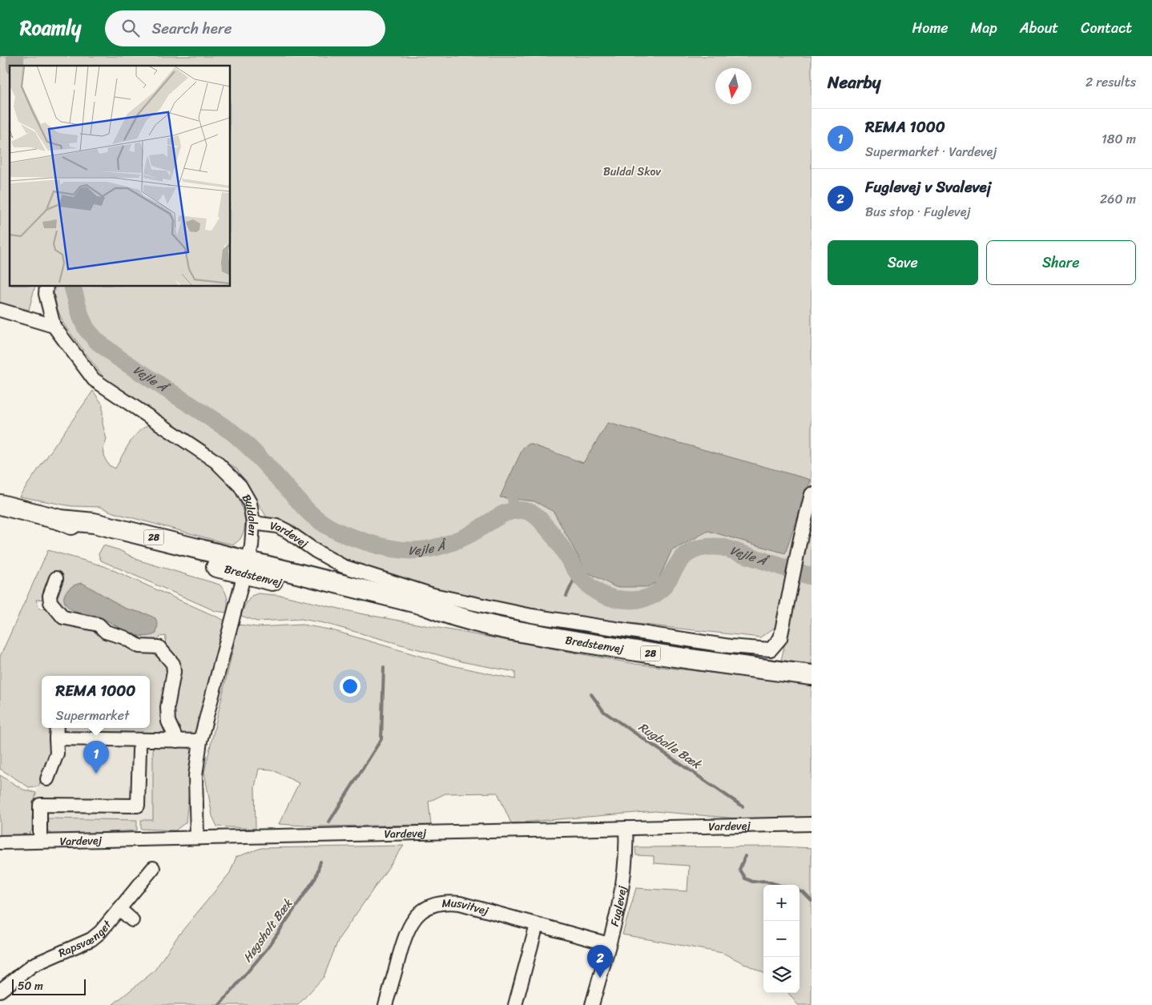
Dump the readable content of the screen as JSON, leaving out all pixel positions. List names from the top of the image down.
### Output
{
  "streets": {
    "highway": ["28", "Bredstenvej"],
    "street": [
      "Buldalen",
      "Vardevej",
      "Fuglevej",
      "Musvitvej",
      "Rapsvænget"
    ]
  },
  "crossings": [
    ["Buldalen", "Vardevej"],
    ["Buldalen", "Bredstenvej"],
    ["Vardevej", "Fuglevej"],
    ["Fuglevej", "Musvitvej"]
  ],
  "water": ["Vejle Å", "Rugballe Bæk", "Høgsholt Bæk"],
  "parks": ["Buldal Skov"],
  "scale_bar": "50 m",
  "north": "bottom",
  "page": {
    "header": "Roamly",
    "search": "Search here",
    "nav": [
      "Home",
      "Map",
      "About",
      "Contact"
    ],
    "heading": ["Nearby", "2 results"],
    "list": [
      {
        "mark": "1",
        "name": "REMA 1000",
        "note": "Supermarket · Vardevej",
        "value": "180 m"
      },
      {
        "mark": "2",
        "name": "Fuglevej v Svalevej",
        "note": "Bus stop · Fuglevej",
        "value": "260 m"
      }
    ],
    "buttons": ["Save", "Share"],
    "popup": ["REMA 1000", "Supermarket"],
    "pins": ["1", "2"],
    "map_buttons": ["+", "−"],
    "scale": "50 m"
  }
}
